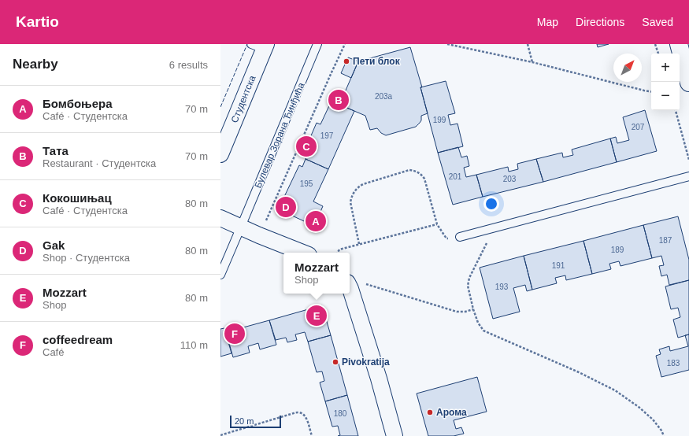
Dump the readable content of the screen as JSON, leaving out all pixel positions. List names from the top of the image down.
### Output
{
  "streets": {
    "street": ["Студентска"],
    "lane": ["Булевар Зорана Ђинђића"]
  },
  "places": ["Пети блок", "Pivokratija", "Арома"],
  "house_numbers": [
    "203a",
    "199",
    "207",
    "197",
    "201",
    "203",
    "195",
    "187",
    "189",
    "191",
    "193",
    "183",
    "180"
  ],
  "scale_bar": "20 m",
  "north": "top right",
  "page": {
    "header": "Kartio",
    "nav": ["Map", "Directions", "Saved"],
    "heading": ["Nearby", "6 results"],
    "map_buttons": ["+", "−"],
    "list": [
      {
        "mark": "A",
        "name": "Бомбоњера",
        "note": "Café · Студентска",
        "value": "70 m"
      },
      {
        "mark": "B",
        "name": "Тата",
        "note": "Restaurant · Студентска",
        "value": "70 m"
      },
      {
        "mark": "C",
        "name": "Кокошињац",
        "note": "Café · Студентска",
        "value": "80 m"
      },
      {
        "mark": "D",
        "name": "Gak",
        "note": "Shop · Студентска",
        "value": "80 m"
      },
      {
        "mark": "E",
        "name": "Mozzart",
        "note": "Shop",
        "value": "80 m"
      },
      {
        "mark": "F",
        "name": "coffeedream",
        "note": "Café",
        "value": "110 m"
      }
    ],
    "pins": [
      "B",
      "C",
      "D",
      "A",
      "E",
      "F"
    ],
    "popup": ["Mozzart", "Shop"],
    "scale": "20 m"
  }
}
